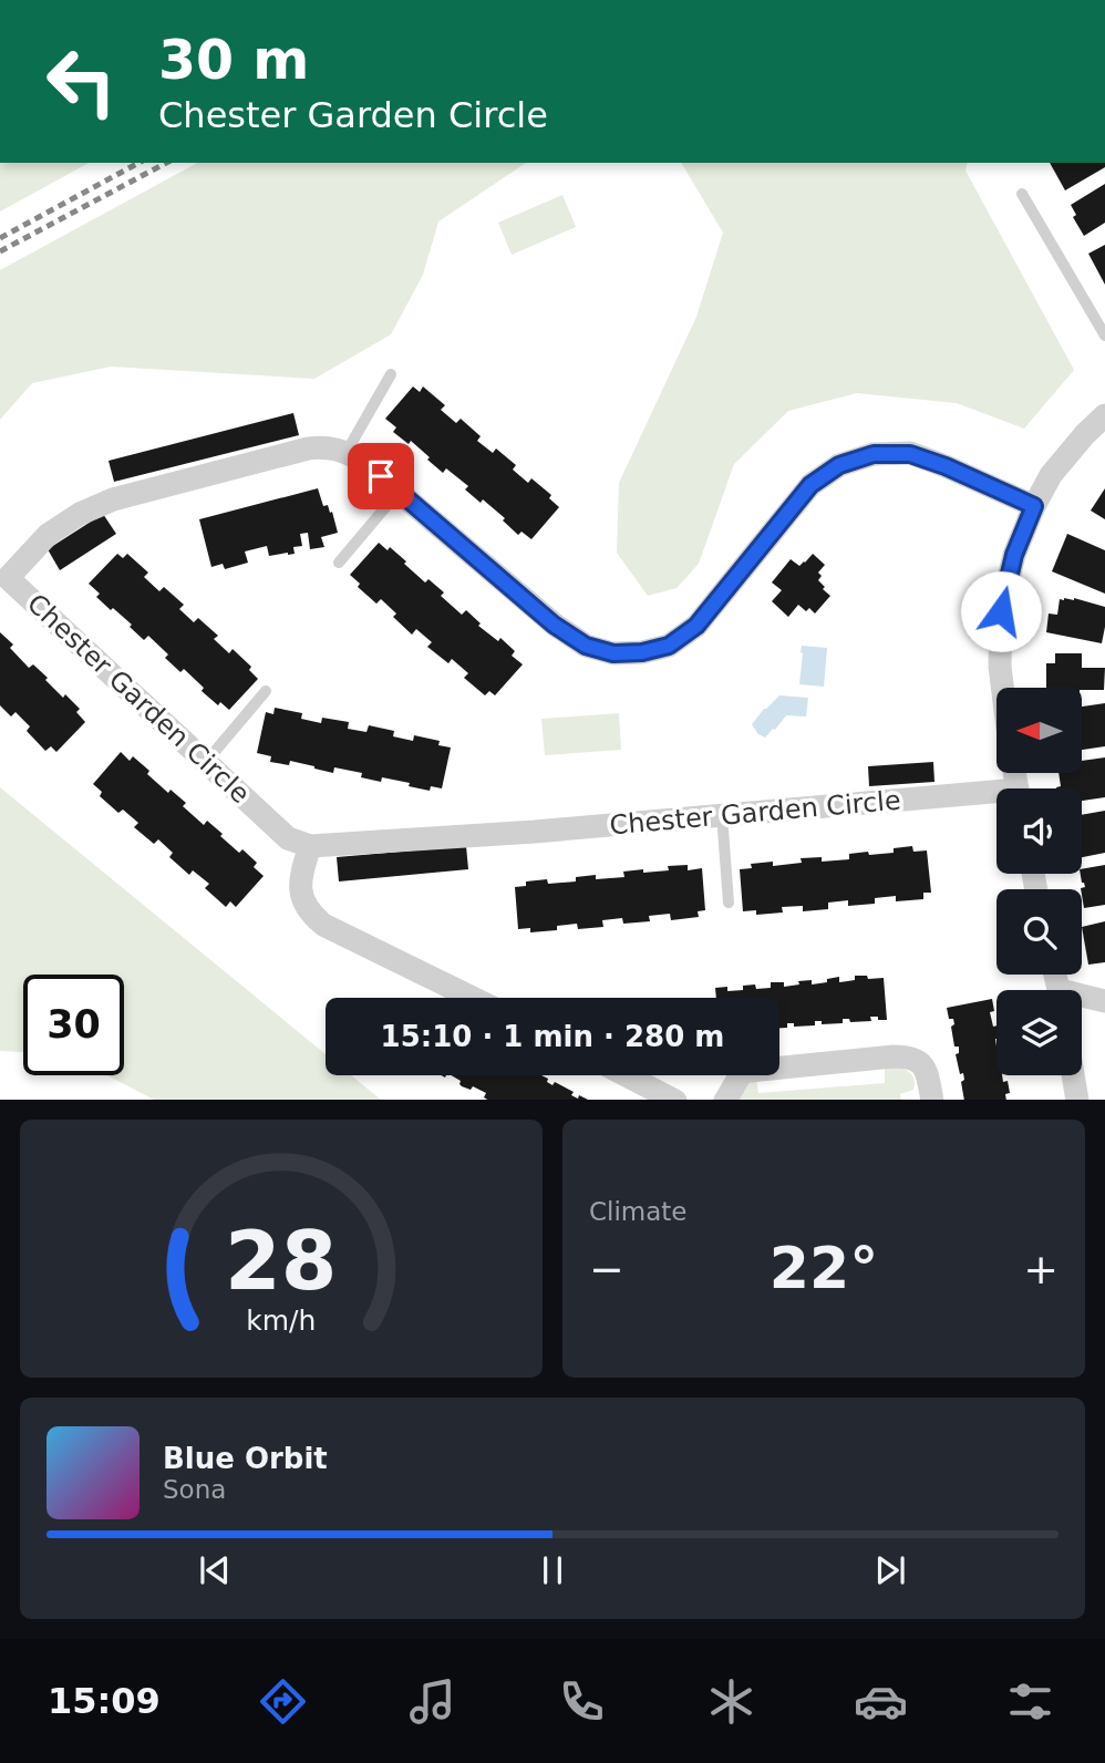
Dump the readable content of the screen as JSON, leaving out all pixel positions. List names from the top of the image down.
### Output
{
  "streets": {
    "street": ["Chester Garden Circle"]
  },
  "north": "left",
  "page": {
    "turn": ["30 m", "Chester Garden Circle"],
    "limit": "30",
    "trip": "15:10 · 1 min · 280 m",
    "tile": "Climate",
    "heat": ["−", "22°", "+"],
    "song": ["Blue Orbit", "Sona"],
    "tabs": "15:09",
    "gauge": ["28", "km/h"]
  }
}
